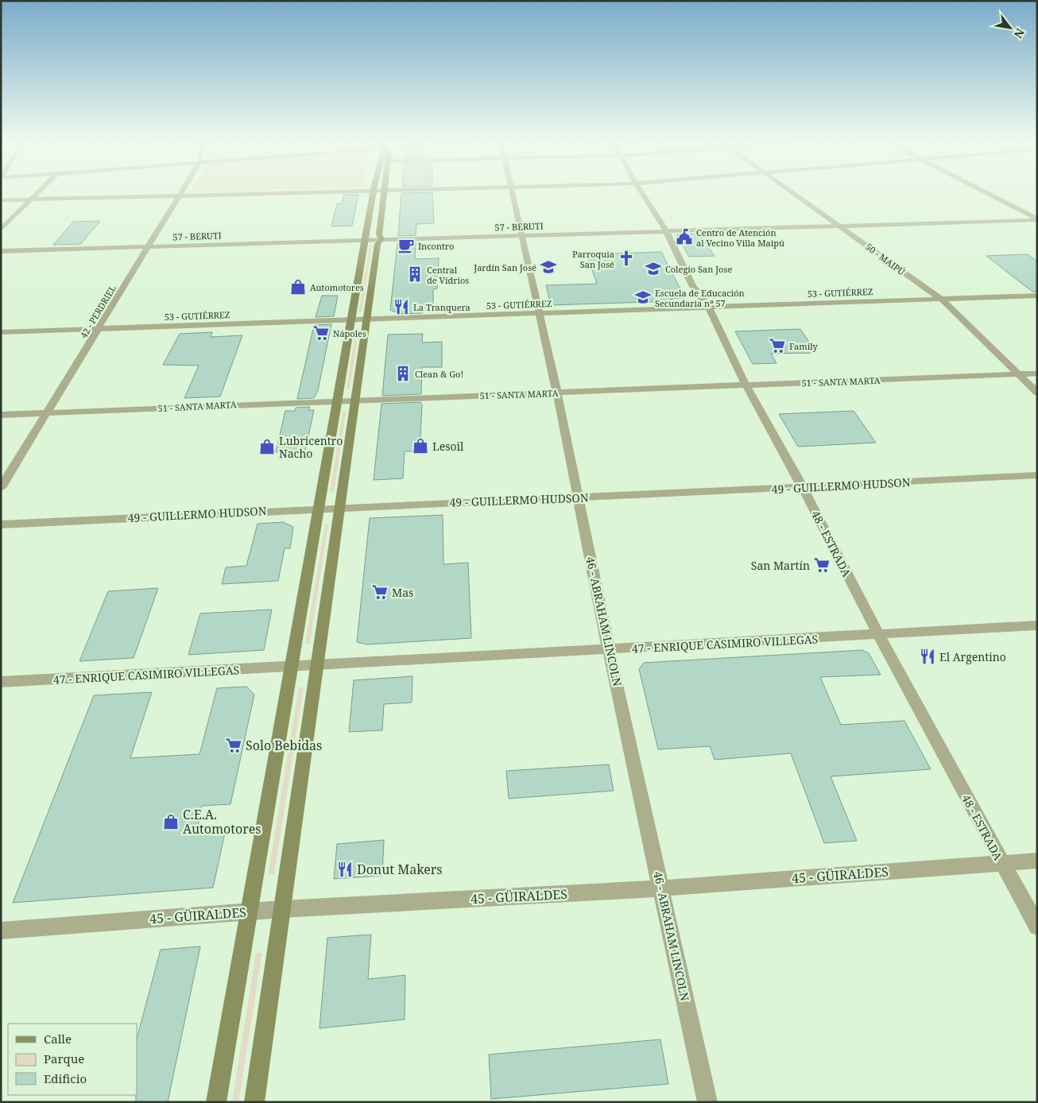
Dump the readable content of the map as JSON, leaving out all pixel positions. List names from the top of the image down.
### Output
{
  "streets": {
    "street": [
      "57 - BERUTI",
      "50 - MAIPÚ",
      "53 - GUTIÉRREZ",
      "42 - PERDRIEL",
      "51 - SANTA MARTA",
      "49 - GUILLERMO HUDSON",
      "48 - ESTRADA",
      "46 - ABRAHAM LINCOLN",
      "47 - ENRIQUE CASIMIRO VILLEGAS",
      "45 - GÜIRALDES"
    ]
  },
  "crossings": [
    ["57 - BERUTI", "50 - MAIPÚ"],
    ["57 - BERUTI", "42 - PERDRIEL"],
    ["57 - BERUTI", "48 - ESTRADA"],
    ["57 - BERUTI", "46 - ABRAHAM LINCOLN"],
    ["50 - MAIPÚ", "53 - GUTIÉRREZ"],
    ["50 - MAIPÚ", "51 - SANTA MARTA"],
    ["53 - GUTIÉRREZ", "42 - PERDRIEL"],
    ["53 - GUTIÉRREZ", "48 - ESTRADA"],
    ["53 - GUTIÉRREZ", "46 - ABRAHAM LINCOLN"],
    ["42 - PERDRIEL", "51 - SANTA MARTA"],
    ["51 - SANTA MARTA", "48 - ESTRADA"],
    ["51 - SANTA MARTA", "46 - ABRAHAM LINCOLN"],
    ["49 - GUILLERMO HUDSON", "48 - ESTRADA"],
    ["49 - GUILLERMO HUDSON", "46 - ABRAHAM LINCOLN"],
    ["48 - ESTRADA", "47 - ENRIQUE CASIMIRO VILLEGAS"],
    ["48 - ESTRADA", "45 - GÜIRALDES"],
    ["46 - ABRAHAM LINCOLN", "47 - ENRIQUE CASIMIRO VILLEGAS"],
    ["46 - ABRAHAM LINCOLN", "45 - GÜIRALDES"]
  ],
  "places": {
    "public building": ["Centro de Atención al Vecino Villa Maipú"],
    "cafe": ["Incontro"],
    "church": ["Parroquia San José"],
    "school or university": ["Jardín San José", "Colegio San Jose", "Escuela de Educación Secundaria nº 57"],
    "building": ["Central de Vidrios", "Clean & Go!"],
    "shop": [
      "Automotores",
      "Lesoil",
      "Lubricentro Nacho",
      "C.E.A. Automotores"
    ],
    "restaurant": ["La Tranquera", "El Argentino", "Donut Makers"],
    "supermarket": [
      "Nápoles",
      "Family",
      "San Martín",
      "Mas",
      "Solo Bebidas"
    ]
  },
  "legend": ["Calle", "Parque", "Edificio"],
  "north": "bottom right"
}
